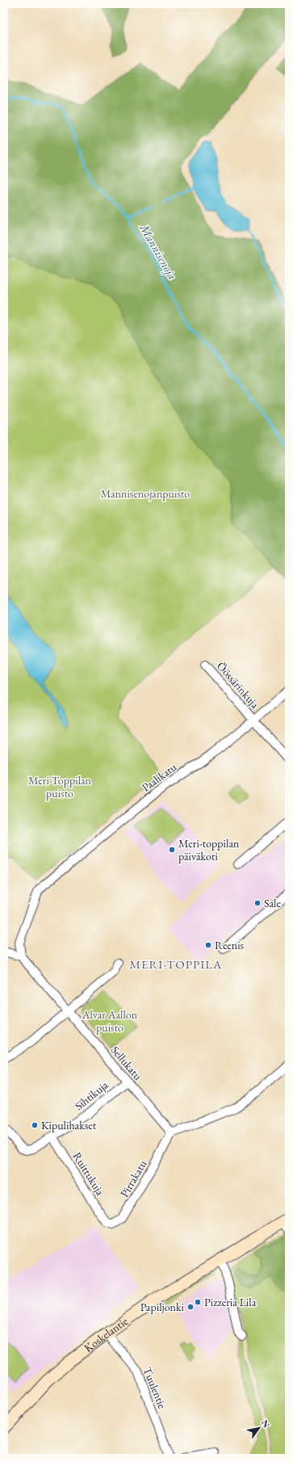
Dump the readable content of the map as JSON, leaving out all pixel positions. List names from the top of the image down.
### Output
{
  "streets": {
    "main road": ["Koskelantie"],
    "street": [
      "Öössärinkuja",
      "Paalikatu",
      "Sellukatu",
      "Sihtikuja",
      "Ruittukuja",
      "Pirrakatu",
      "Tuulentie"
    ]
  },
  "crossings": [
    ["Öössärinkuja", "Paalikatu"],
    ["Paalikatu", "Sellukatu"],
    ["Sellukatu", "Sihtikuja"],
    ["Sellukatu", "Pirrakatu"],
    ["Sihtikuja", "Ruittukuja"],
    ["Ruittukuja", "Pirrakatu"],
    ["Koskelantie", "Tuulentie"]
  ],
  "districts": ["MERI-TOPPILA"],
  "water": ["Mannisenoja"],
  "parks": ["Mannisenojanpuisto", "Meri-Toppilan puisto", "Alvar Aallon puisto"],
  "places": [
    "Meri-toppilan päiväkoti",
    "Sale",
    "Reenis",
    "Kipulihakset",
    "Pizzeria Lila",
    "Papiljonki"
  ],
  "north": "top right"
}
